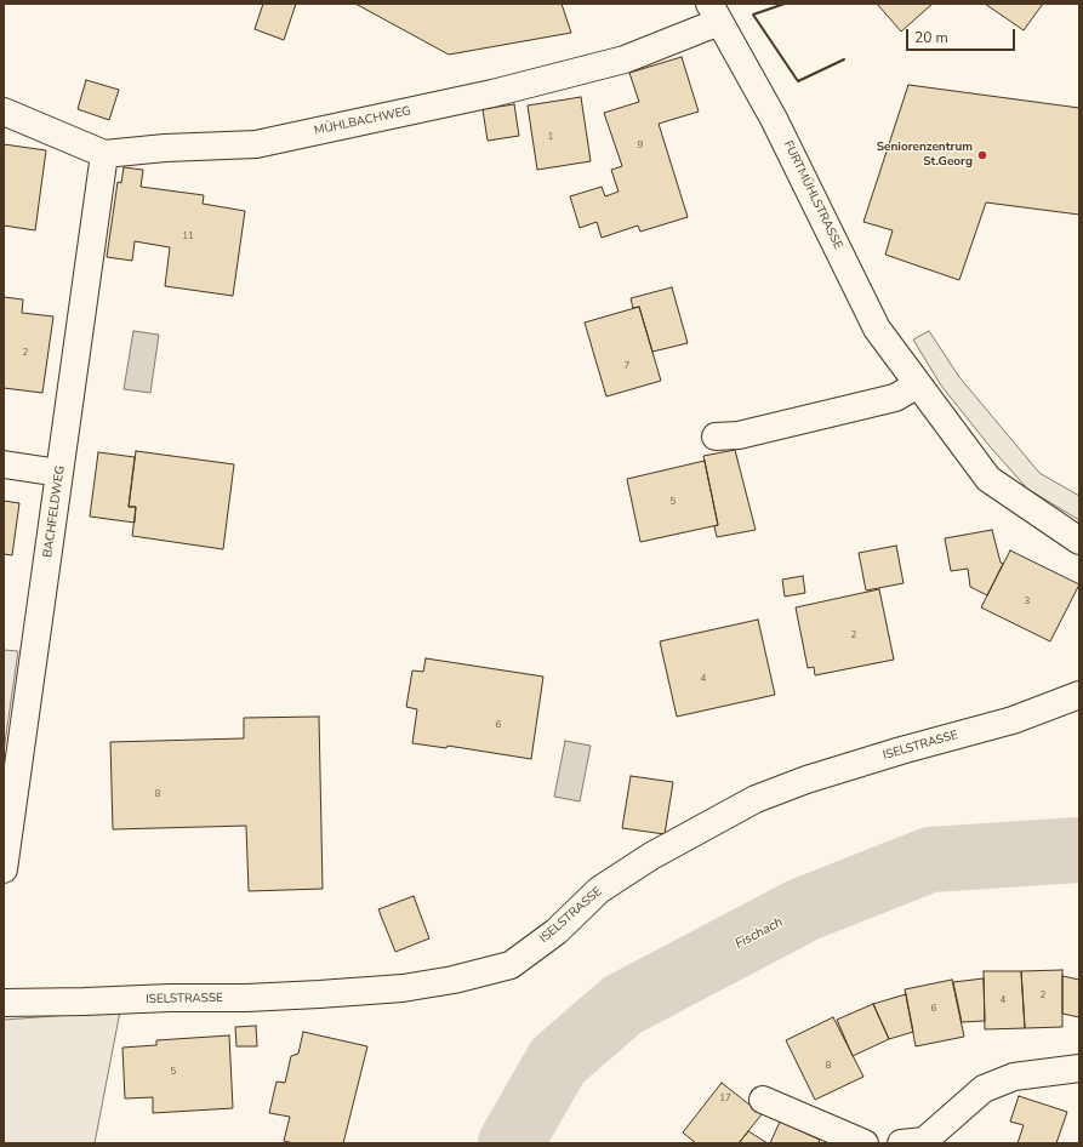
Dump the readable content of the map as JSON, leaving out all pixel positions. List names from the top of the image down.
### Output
{
  "streets": {
    "street": [
      "MÜHLBACHWEG",
      "FURTMÜHLSTRASSE",
      "BACHFELDWEG",
      "ISELSTRASSE"
    ]
  },
  "crossings": [
    ["MÜHLBACHWEG", "FURTMÜHLSTRASSE"],
    ["MÜHLBACHWEG", "BACHFELDWEG"]
  ],
  "water": ["Fischach"],
  "places": ["Seniorenzentrum St.Georg"],
  "house_numbers": [
    "1",
    "9",
    "11",
    "2",
    "7",
    "5",
    "3",
    "2",
    "4",
    "6",
    "8",
    "2",
    "4",
    "6",
    "8",
    "5",
    "17"
  ],
  "scale_bar": "20 m"
}
